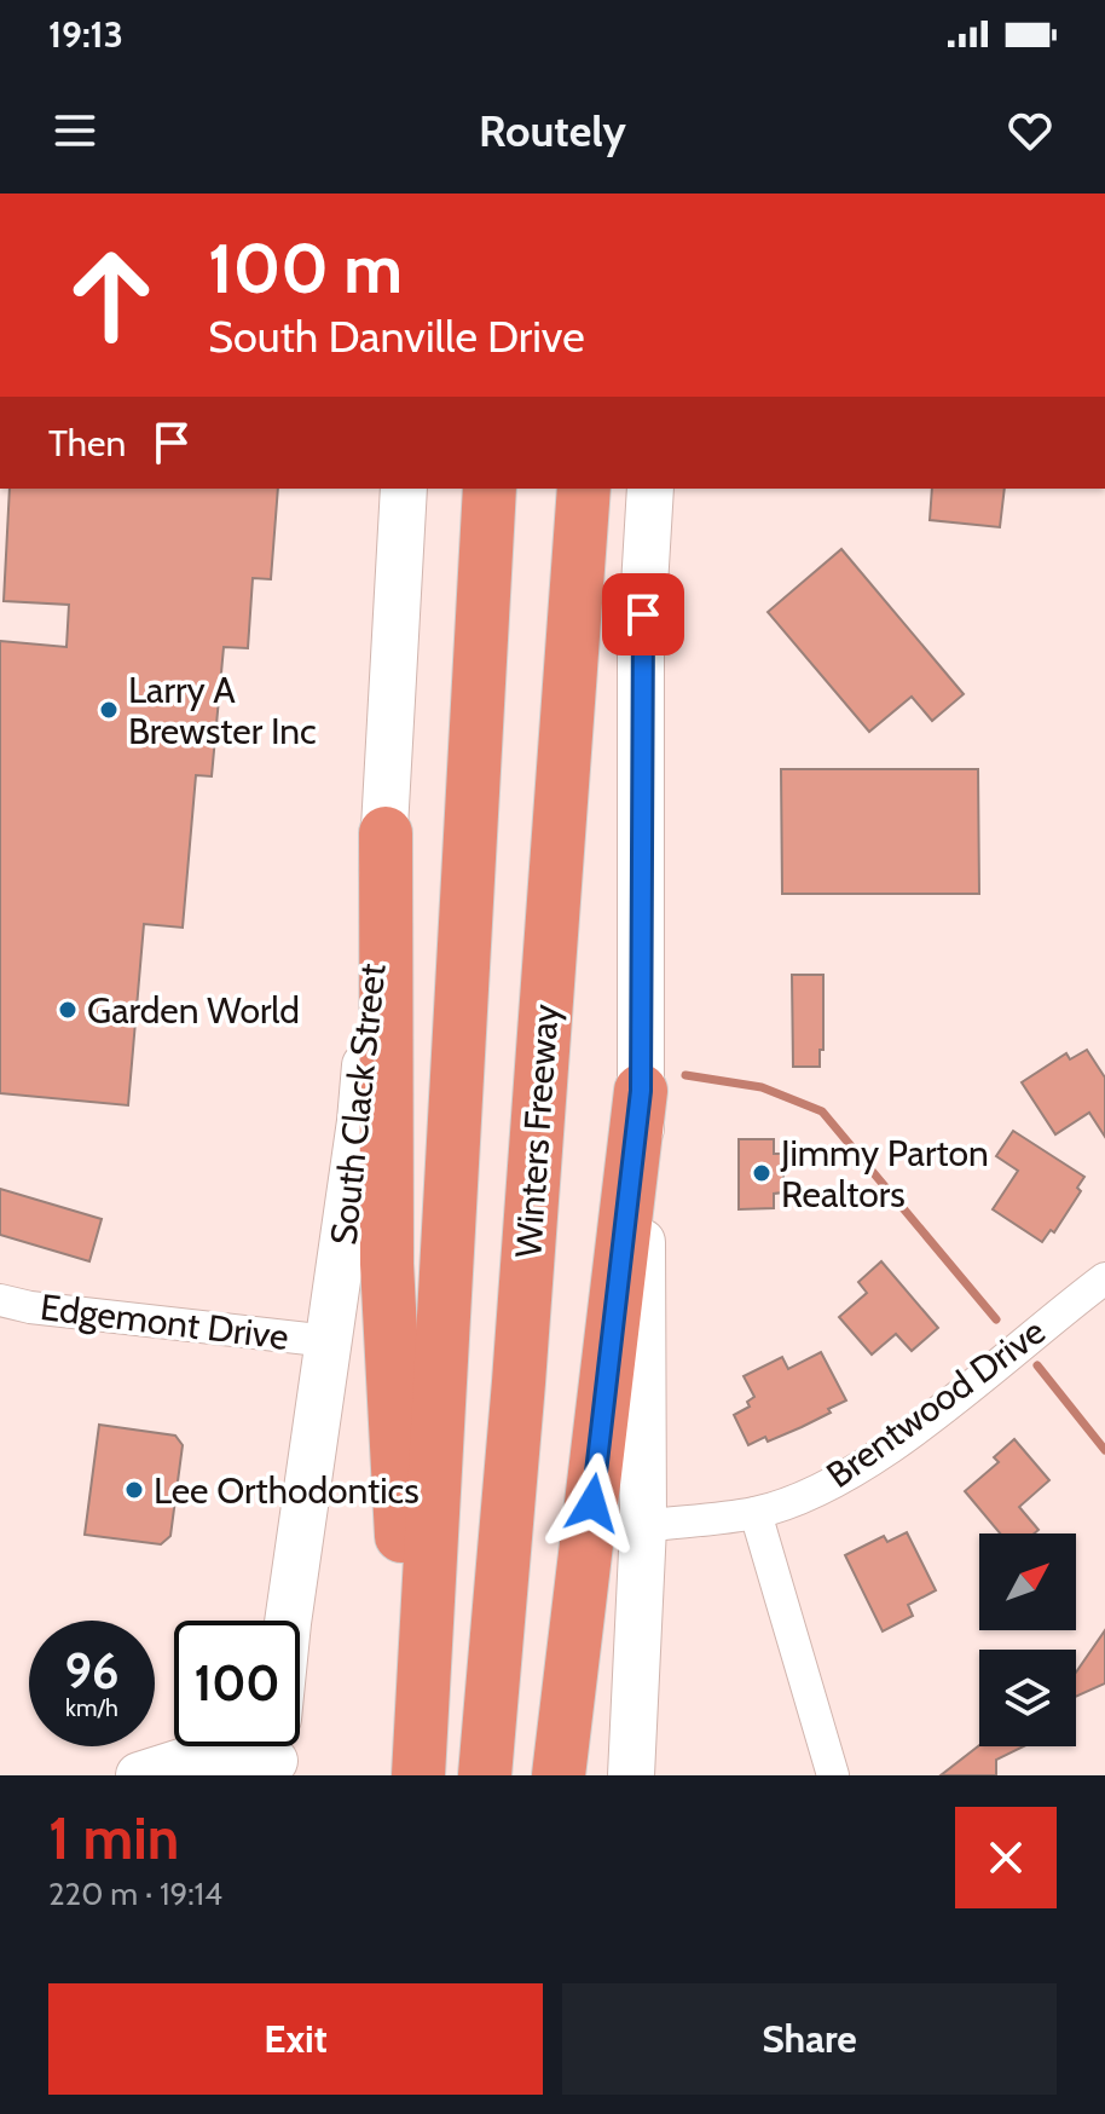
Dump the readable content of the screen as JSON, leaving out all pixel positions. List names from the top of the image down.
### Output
{
  "streets": {
    "highway": ["Winters Freeway"],
    "main road": ["South Clack Street"],
    "street": ["Edgemont Drive", "Brentwood Drive"]
  },
  "crossings": [
    ["South Clack Street", "Edgemont Drive"]
  ],
  "places": [
    "Larry A Brewster Inc",
    "Garden World",
    "Jimmy Parton Realtors",
    "Lee Orthodontics"
  ],
  "north": "top right",
  "page": {
    "status": "19:13",
    "header": "Routely",
    "turn": ["100 m", "South Danville Drive"],
    "then": "Then",
    "speed": "96 km/h",
    "limit": "100",
    "heading": ["1 min", "220 m · 19:14"],
    "buttons": ["Exit", "Share"]
  }
}
